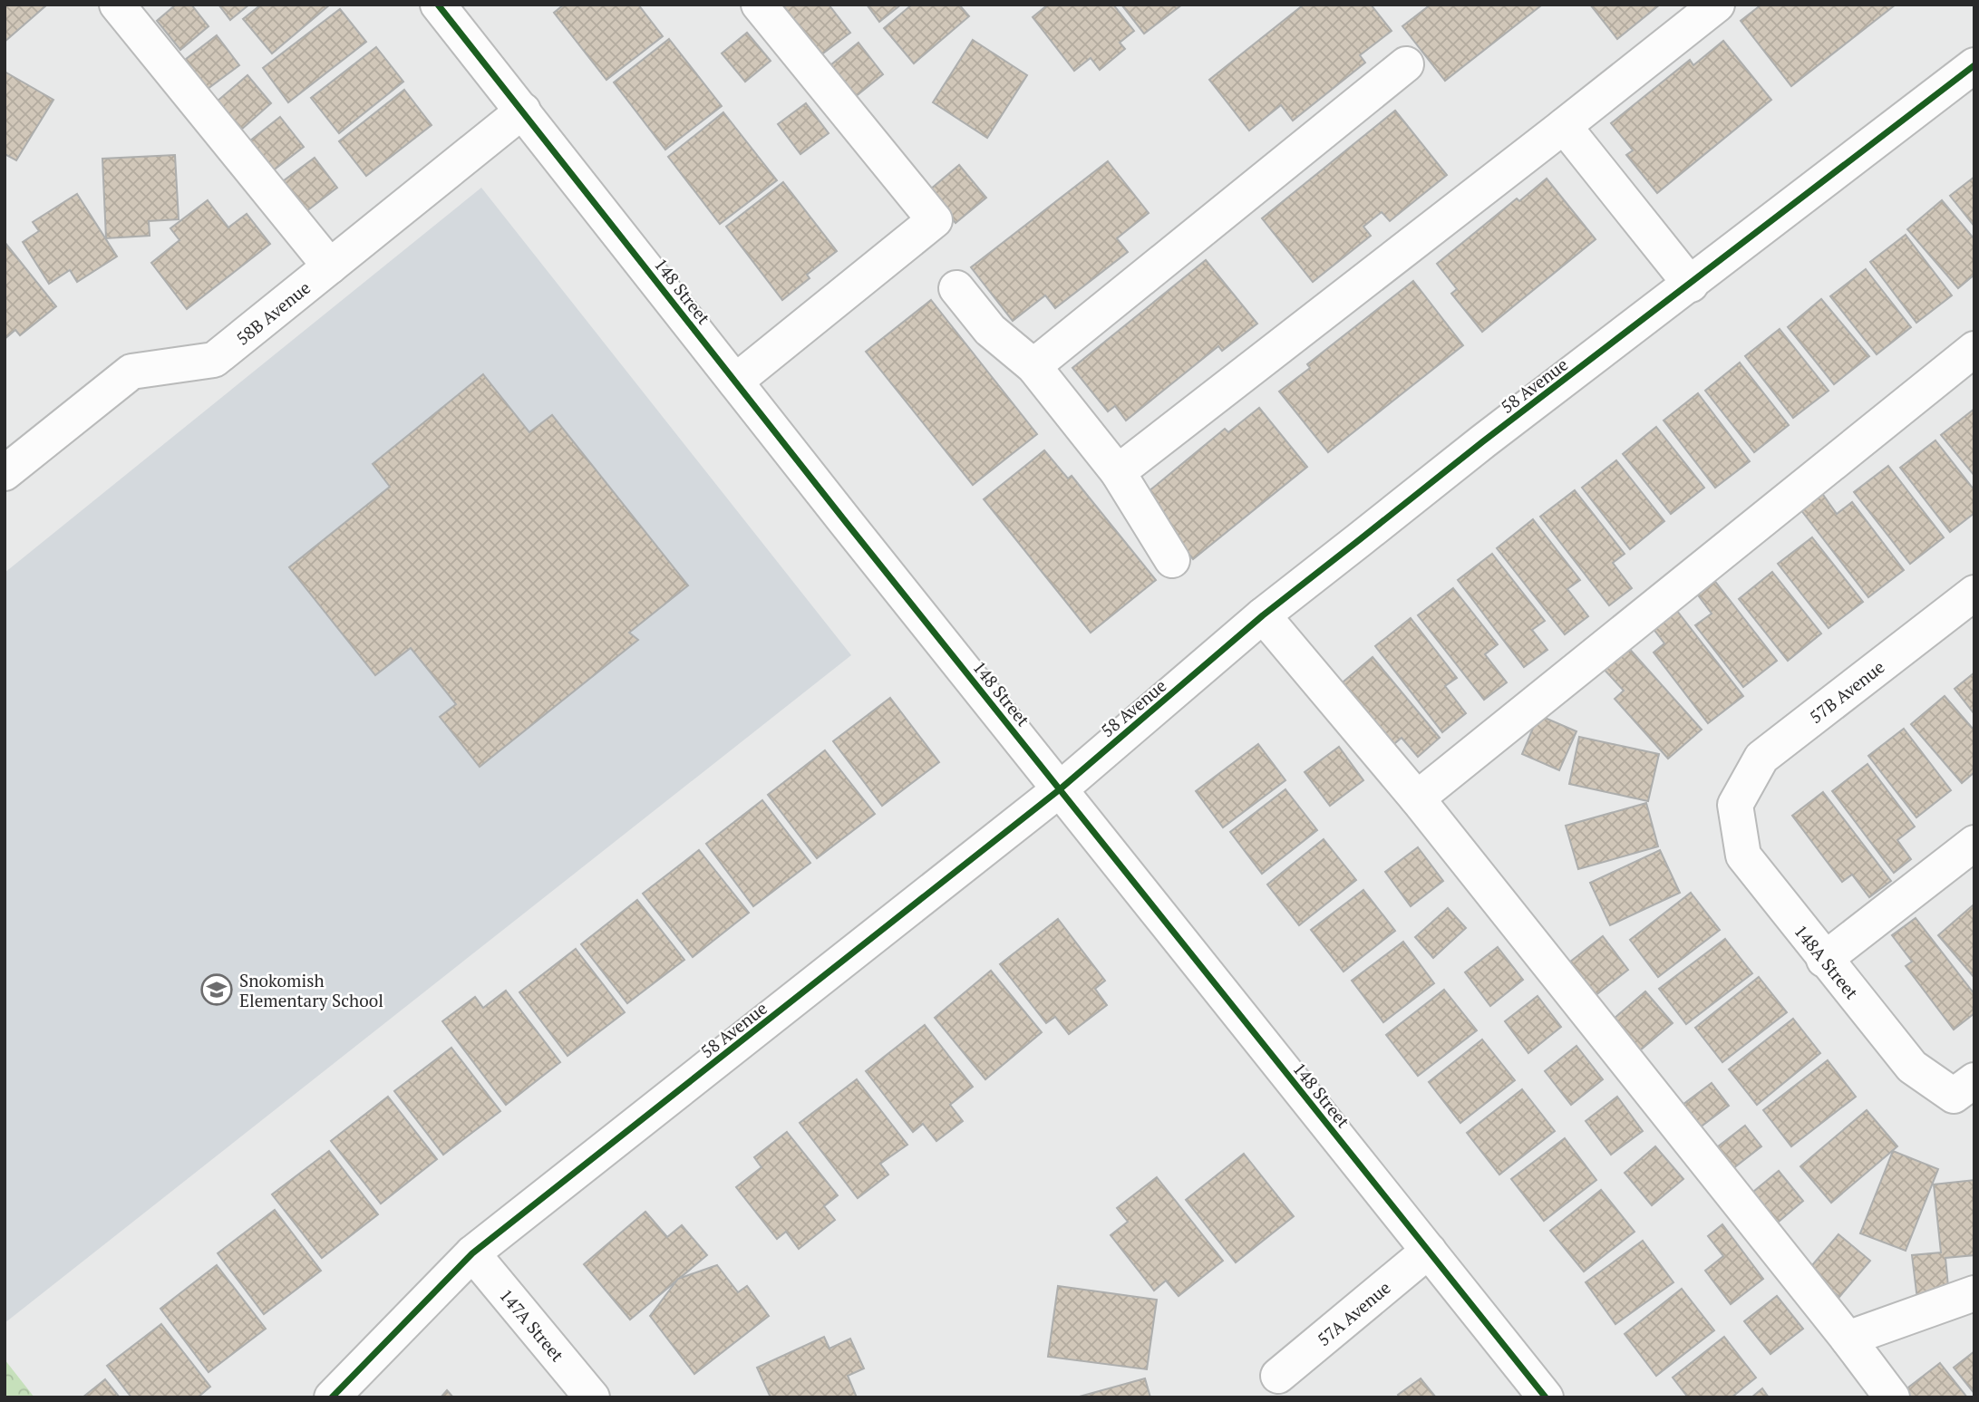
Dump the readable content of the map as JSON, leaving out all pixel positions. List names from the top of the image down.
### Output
{
  "streets": {
    "street": [
      "148 Street",
      "58B Avenue",
      "58 Avenue",
      "57B Avenue",
      "148A Street",
      "57A Avenue",
      "147A Street"
    ]
  },
  "crossings": [
    ["148 Street", "58B Avenue"],
    ["148 Street", "58 Avenue"],
    ["148 Street", "57A Avenue"],
    ["58 Avenue", "147A Street"],
    ["57B Avenue", "148A Street"]
  ],
  "places": {
    "school or university": ["Snokomish Elementary School"]
  }
}
